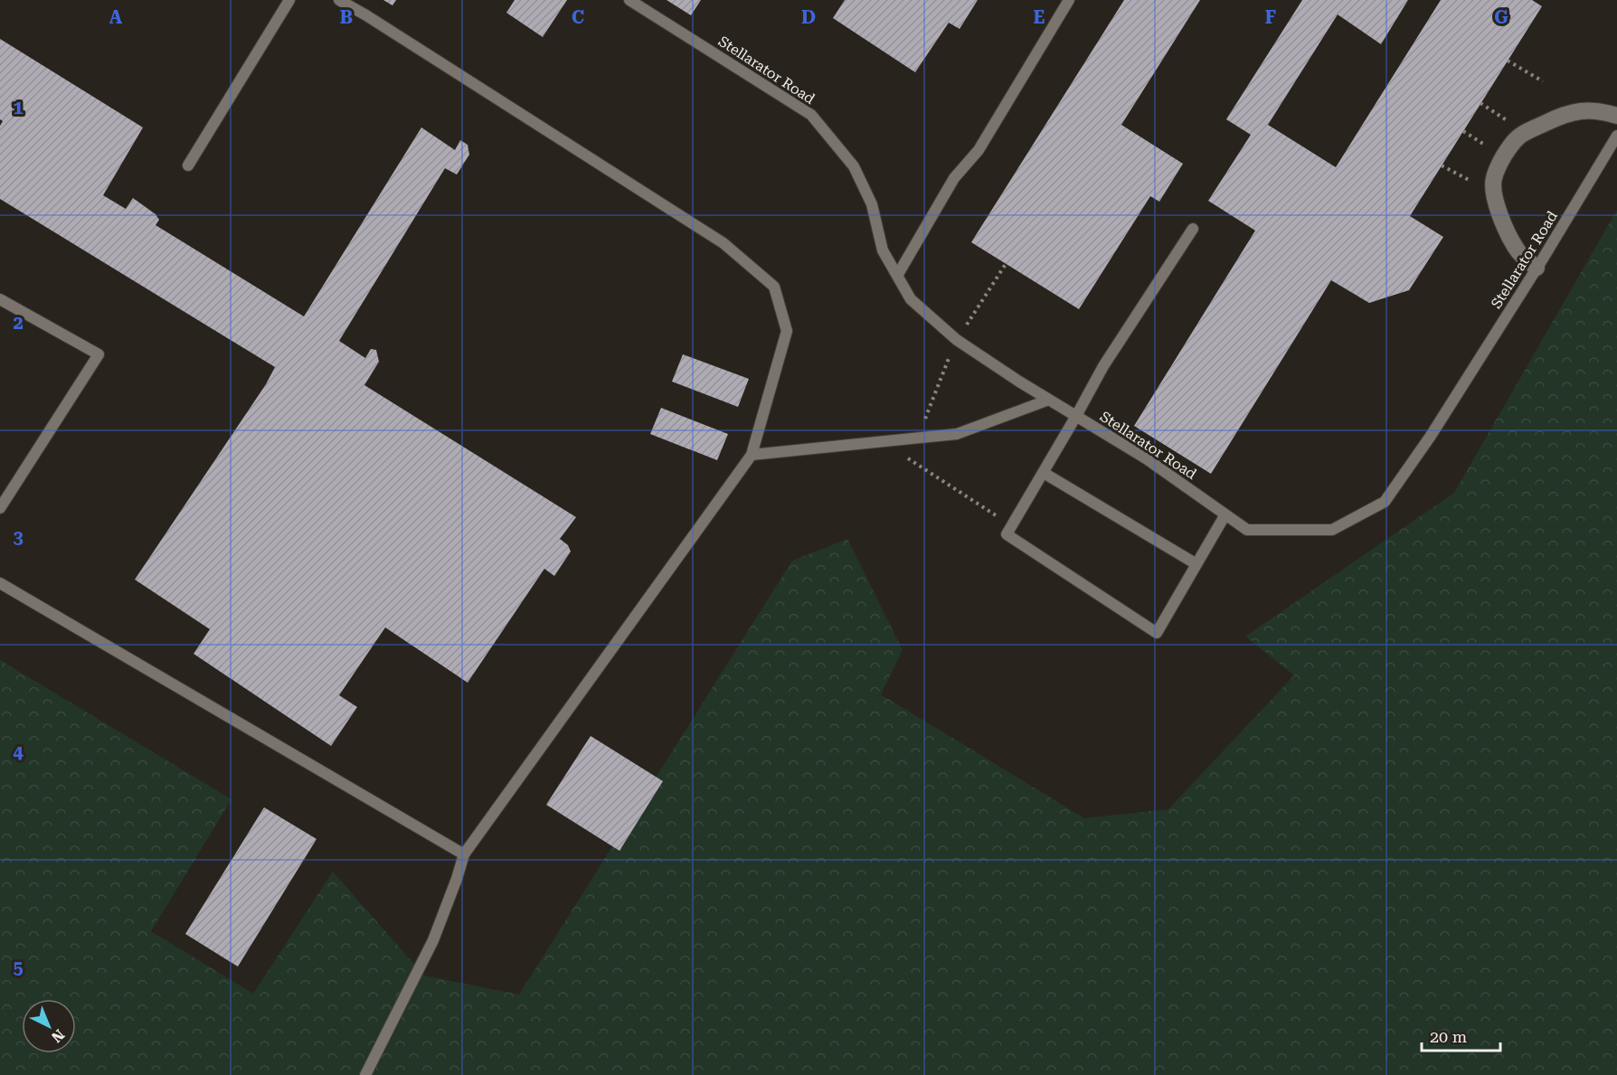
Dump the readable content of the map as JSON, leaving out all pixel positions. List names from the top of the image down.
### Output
{
  "streets": {
    "lane": ["Stellarator Road"]
  },
  "scale_bar": "20 m",
  "north": "bottom right",
  "grid": {
    "columns": [
      "A",
      "B",
      "C",
      "D",
      "E",
      "F",
      "G"
    ],
    "rows": [
      "1",
      "2",
      "3",
      "4",
      "5"
    ]
  }
}
